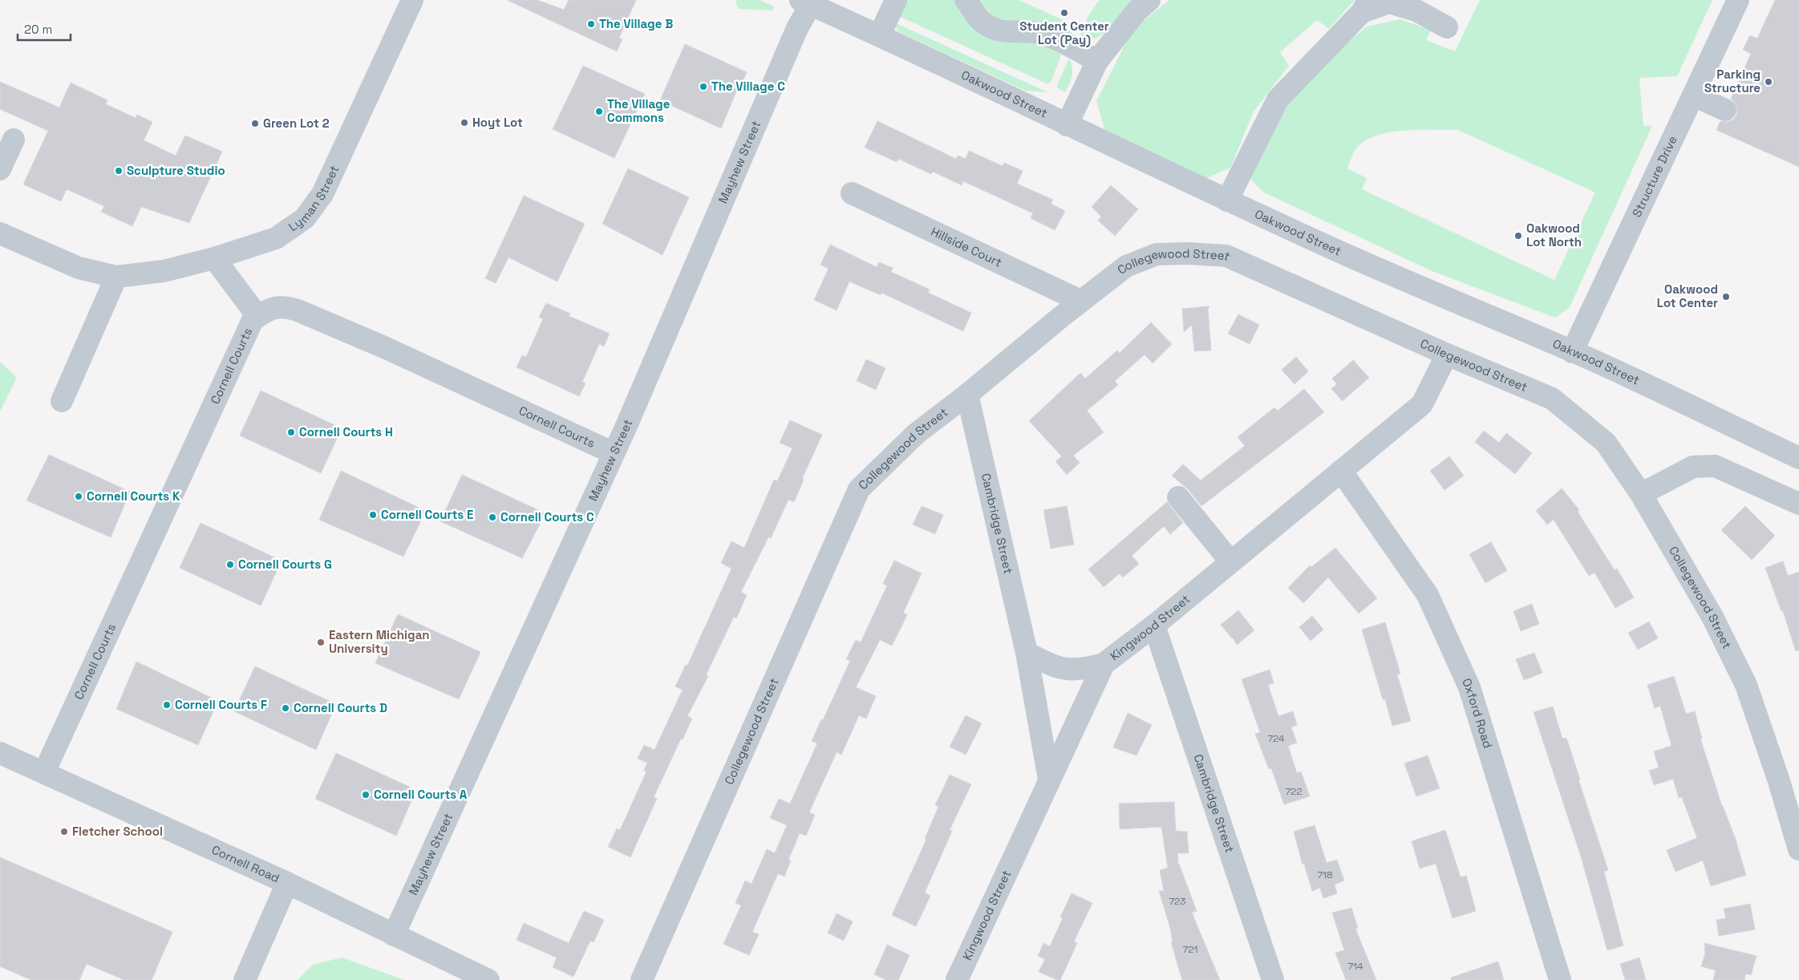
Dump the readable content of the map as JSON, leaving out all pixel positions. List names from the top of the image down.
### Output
{
  "streets": {
    "street": [
      "Oakwood Street",
      "Mayhew Street",
      "Structure Drive",
      "Lyman Street",
      "Hillside Court",
      "Collegewood Street",
      "Cornell Courts",
      "Cambridge Street",
      "Kingwood Street",
      "Oxford Road",
      "Cornell Road"
    ]
  },
  "crossings": [
    ["Oakwood Street", "Mayhew Street"],
    ["Oakwood Street", "Structure Drive"],
    ["Mayhew Street", "Cornell Courts"],
    ["Mayhew Street", "Cornell Road"],
    ["Hillside Court", "Collegewood Street"],
    ["Collegewood Street", "Cambridge Street"],
    ["Collegewood Street", "Kingwood Street"],
    ["Cornell Courts", "Cornell Road"],
    ["Cambridge Street", "Kingwood Street"],
    ["Kingwood Street", "Oxford Road"]
  ],
  "places": [
    "Student Center Lot (Pay)",
    "The Village B",
    "Parking Structure",
    "The Village C",
    "The Village Commons",
    "Hoyt Lot",
    "Green Lot 2",
    "Sculpture Studio",
    "Oakwood Lot North",
    "Oakwood Lot Center",
    "Cornell Courts H",
    "Cornell Courts K",
    "Cornell Courts E",
    "Cornell Courts C",
    "Cornell Courts G",
    "Eastern Michigan University",
    "Cornell Courts F",
    "Cornell Courts D",
    "Cornell Courts A",
    "Fletcher School"
  ],
  "house_numbers": [
    "724",
    "722",
    "718",
    "723",
    "721",
    "714"
  ],
  "scale_bar": "20 m"
}
